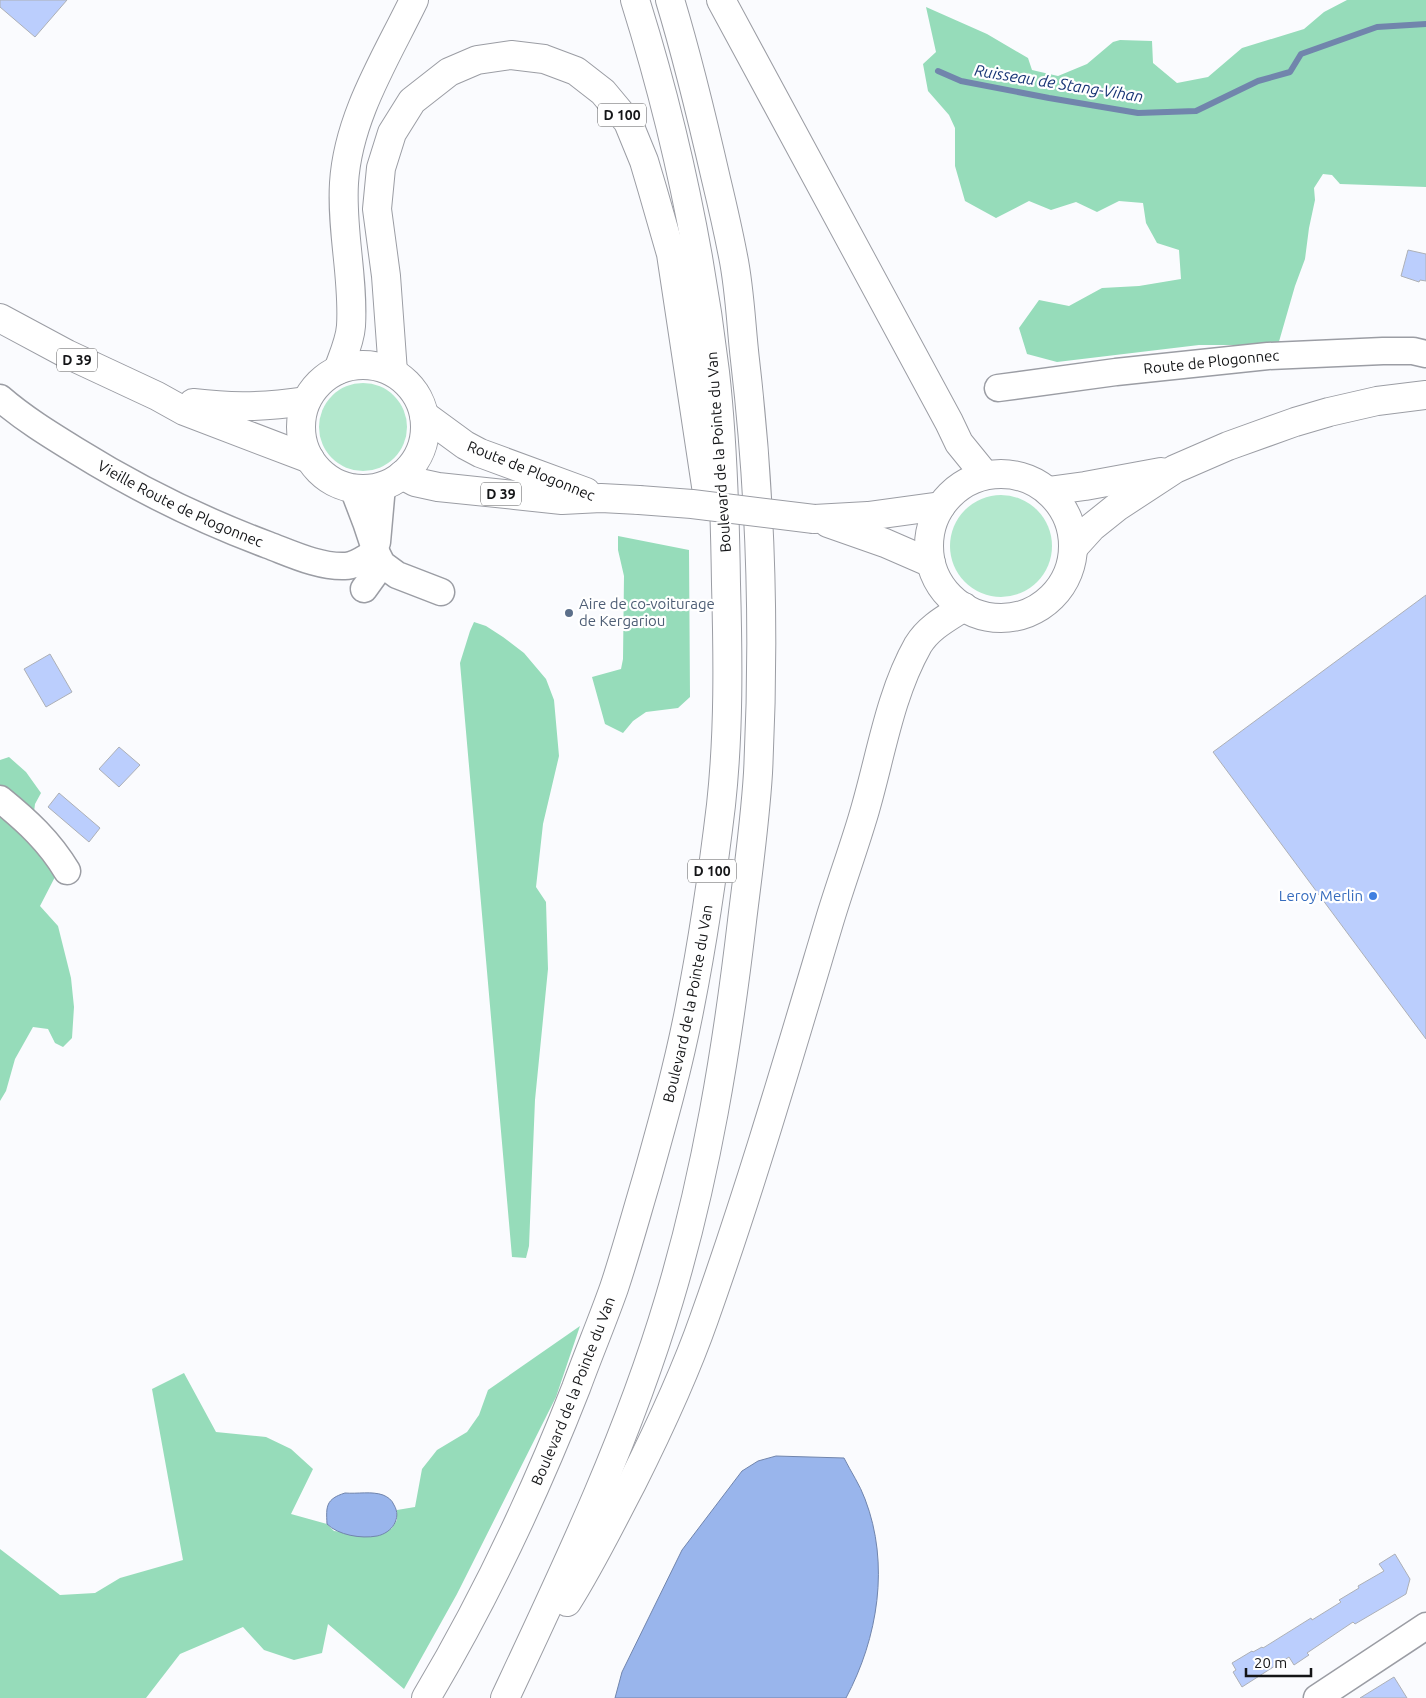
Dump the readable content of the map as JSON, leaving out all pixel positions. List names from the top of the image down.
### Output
{
  "streets": {
    "main road": [
      "D 100",
      "D 39",
      "Route de Plogonnec",
      "Boulevard de la Pointe du Van"
    ],
    "street": ["Vieille Route de Plogonnec"]
  },
  "crossings": [
    ["D 100", "D 39"],
    ["D 100", "Route de Plogonnec"],
    ["D 100", "Boulevard de la Pointe du Van"],
    ["D 39", "Route de Plogonnec"]
  ],
  "water": ["Ruisseau de Stang-Vihan"],
  "places": ["Aire de co-voiturage de Kergariou", "Leroy Merlin"],
  "scale_bar": "20 m"
}
